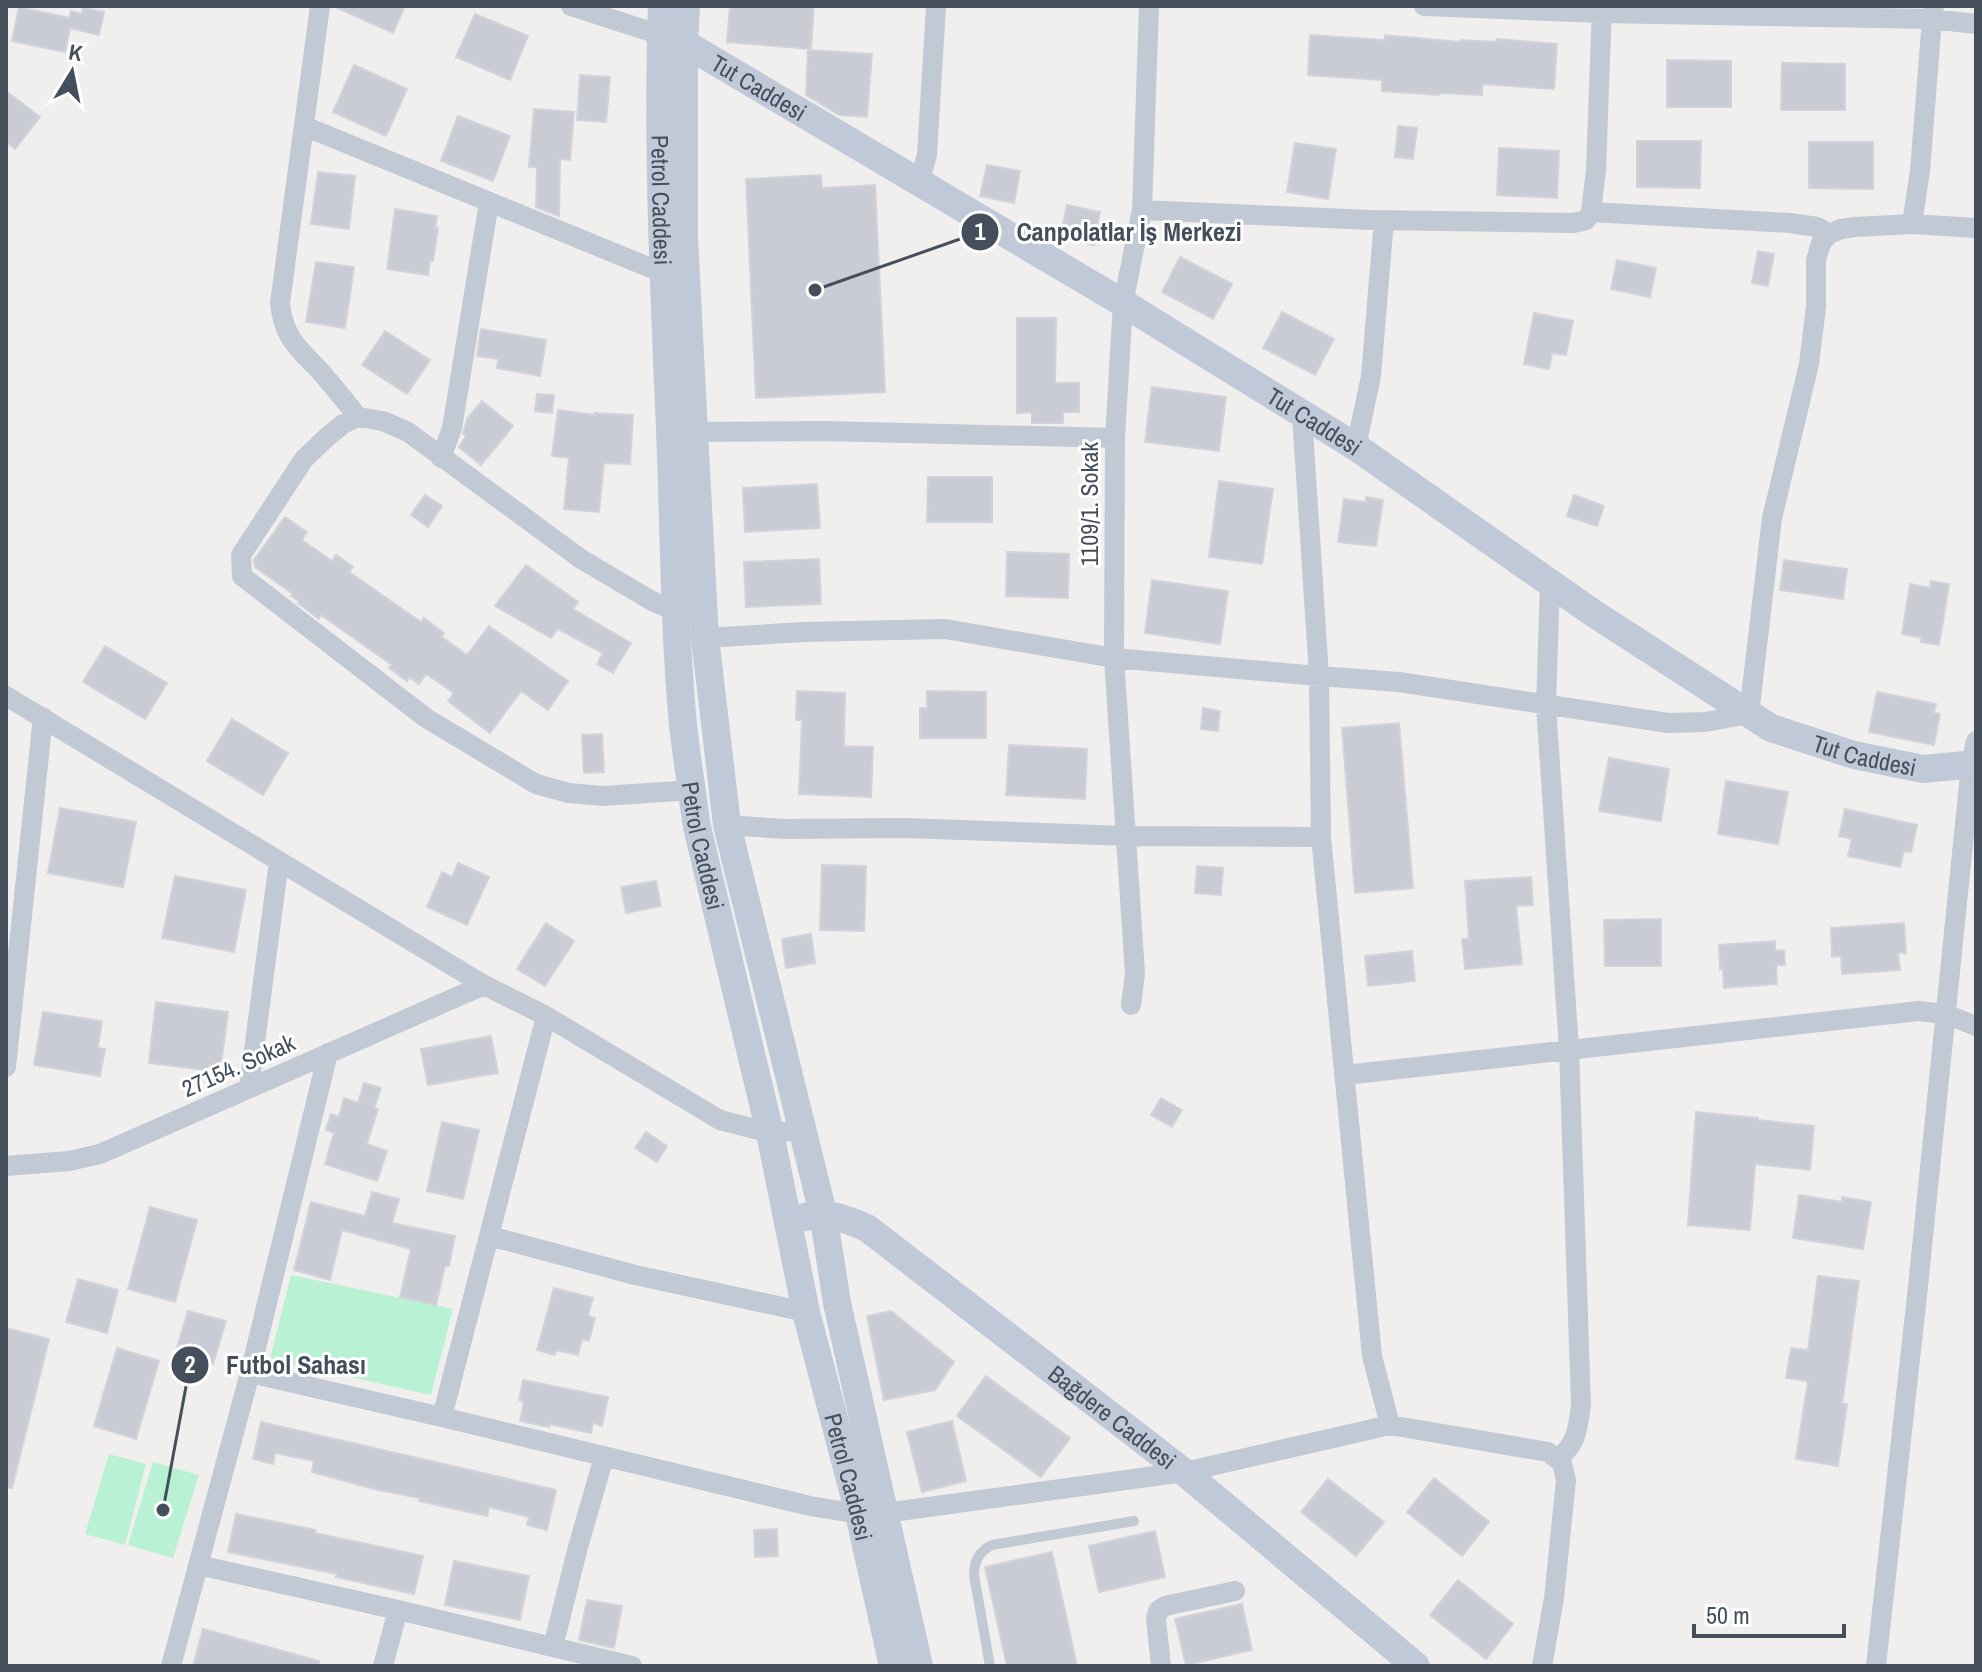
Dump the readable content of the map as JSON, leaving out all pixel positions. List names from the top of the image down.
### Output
{
  "streets": {
    "main road": ["Tut Caddesi", "Petrol Caddesi", "Bağdere Caddesi"],
    "street": ["1109/1. Sokak", "27154. Sokak"]
  },
  "crossings": [
    ["Tut Caddesi", "Petrol Caddesi"],
    ["Tut Caddesi", "1109/1. Sokak"],
    ["Petrol Caddesi", "Bağdere Caddesi"]
  ],
  "places": ["Canpolatlar İş Merkezi", "Futbol Sahası"],
  "scale_bar": "50 m",
  "north": "top"
}
